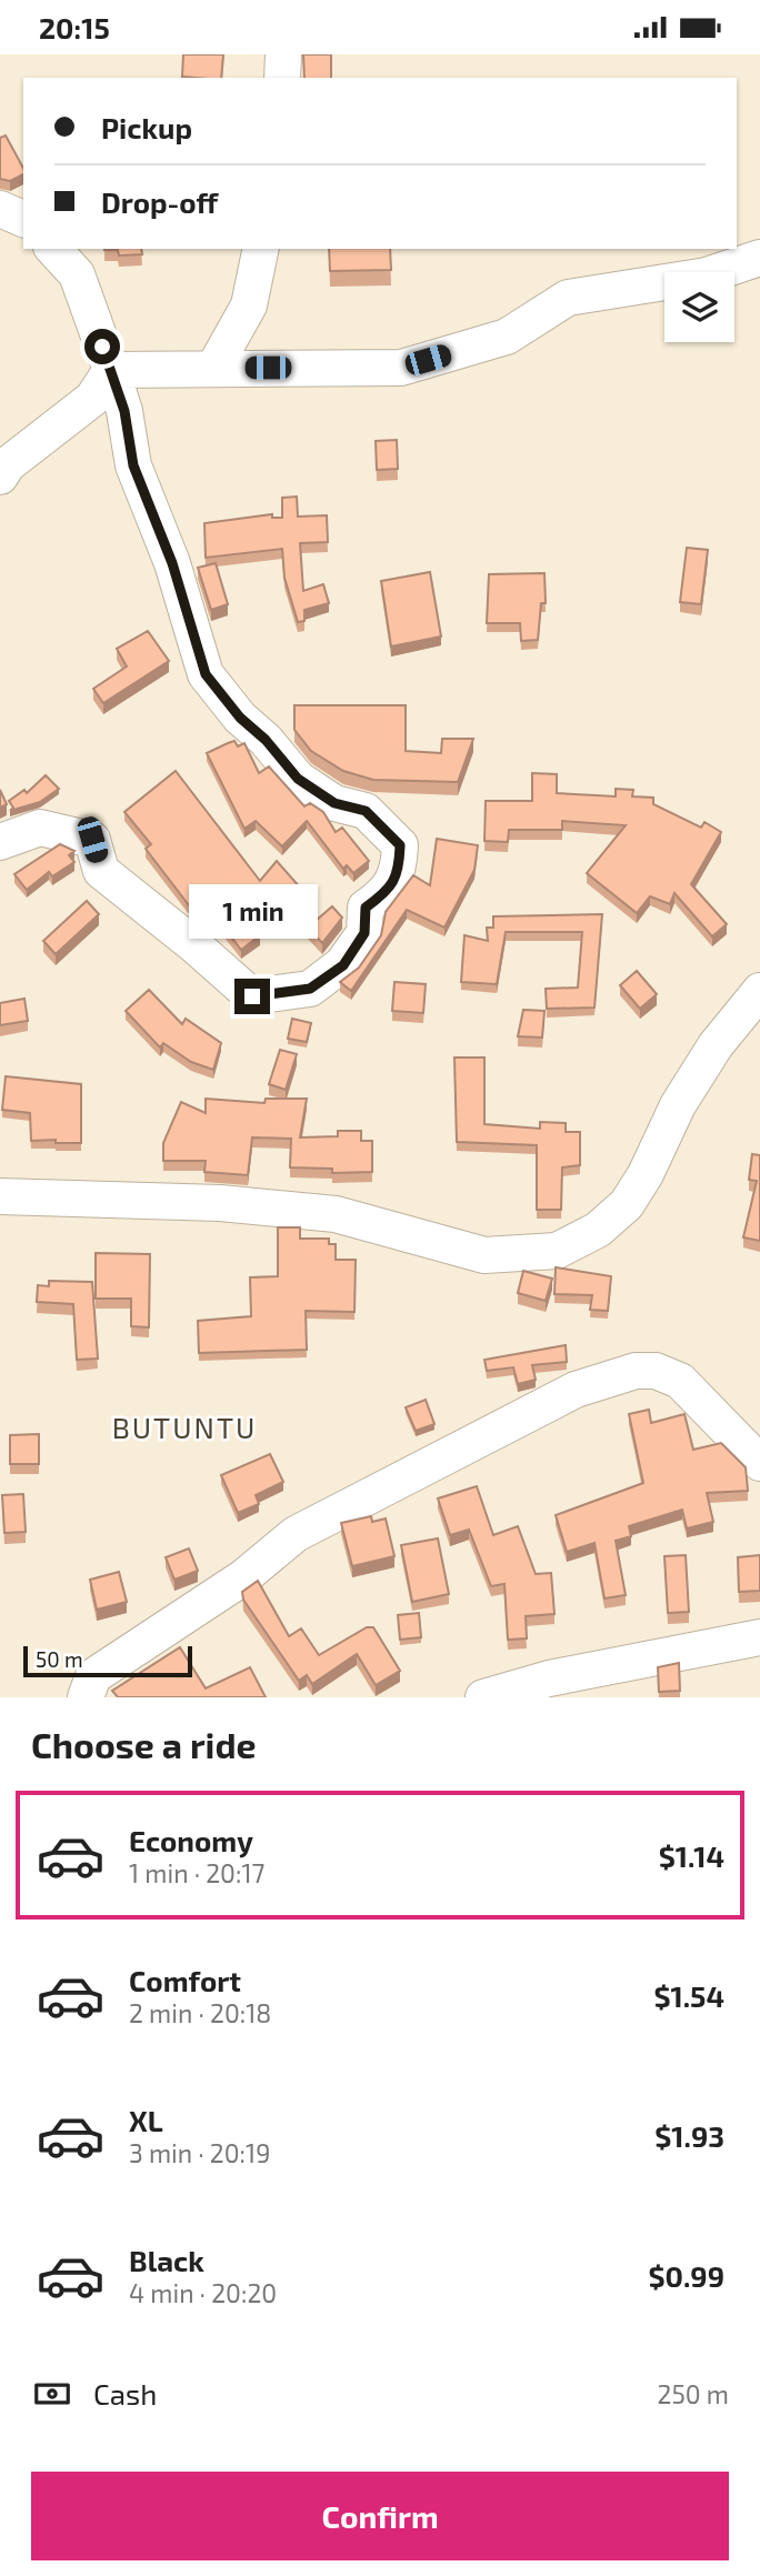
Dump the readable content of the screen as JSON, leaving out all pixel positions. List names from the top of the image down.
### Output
{
  "districts": ["BUTUNTU"],
  "scale_bar": "50 m",
  "page": {
    "status": "20:15",
    "banner": ["Pickup", "Drop-off"],
    "bubble": "1 min",
    "scale": "50 m",
    "heading": "Choose a ride",
    "list": [
      {
        "name": "Economy",
        "note": "1 min · 20:17",
        "value": "$1.14"
      },
      {
        "name": "Comfort",
        "note": "2 min · 20:18",
        "value": "$1.54"
      },
      {
        "name": "XL",
        "note": "3 min · 20:19",
        "value": "$1.93"
      },
      {
        "name": "Black",
        "note": "4 min · 20:20",
        "value": "$0.99"
      }
    ],
    "pay": ["Cash", "250 m"],
    "buttons": "Confirm"
  }
}
